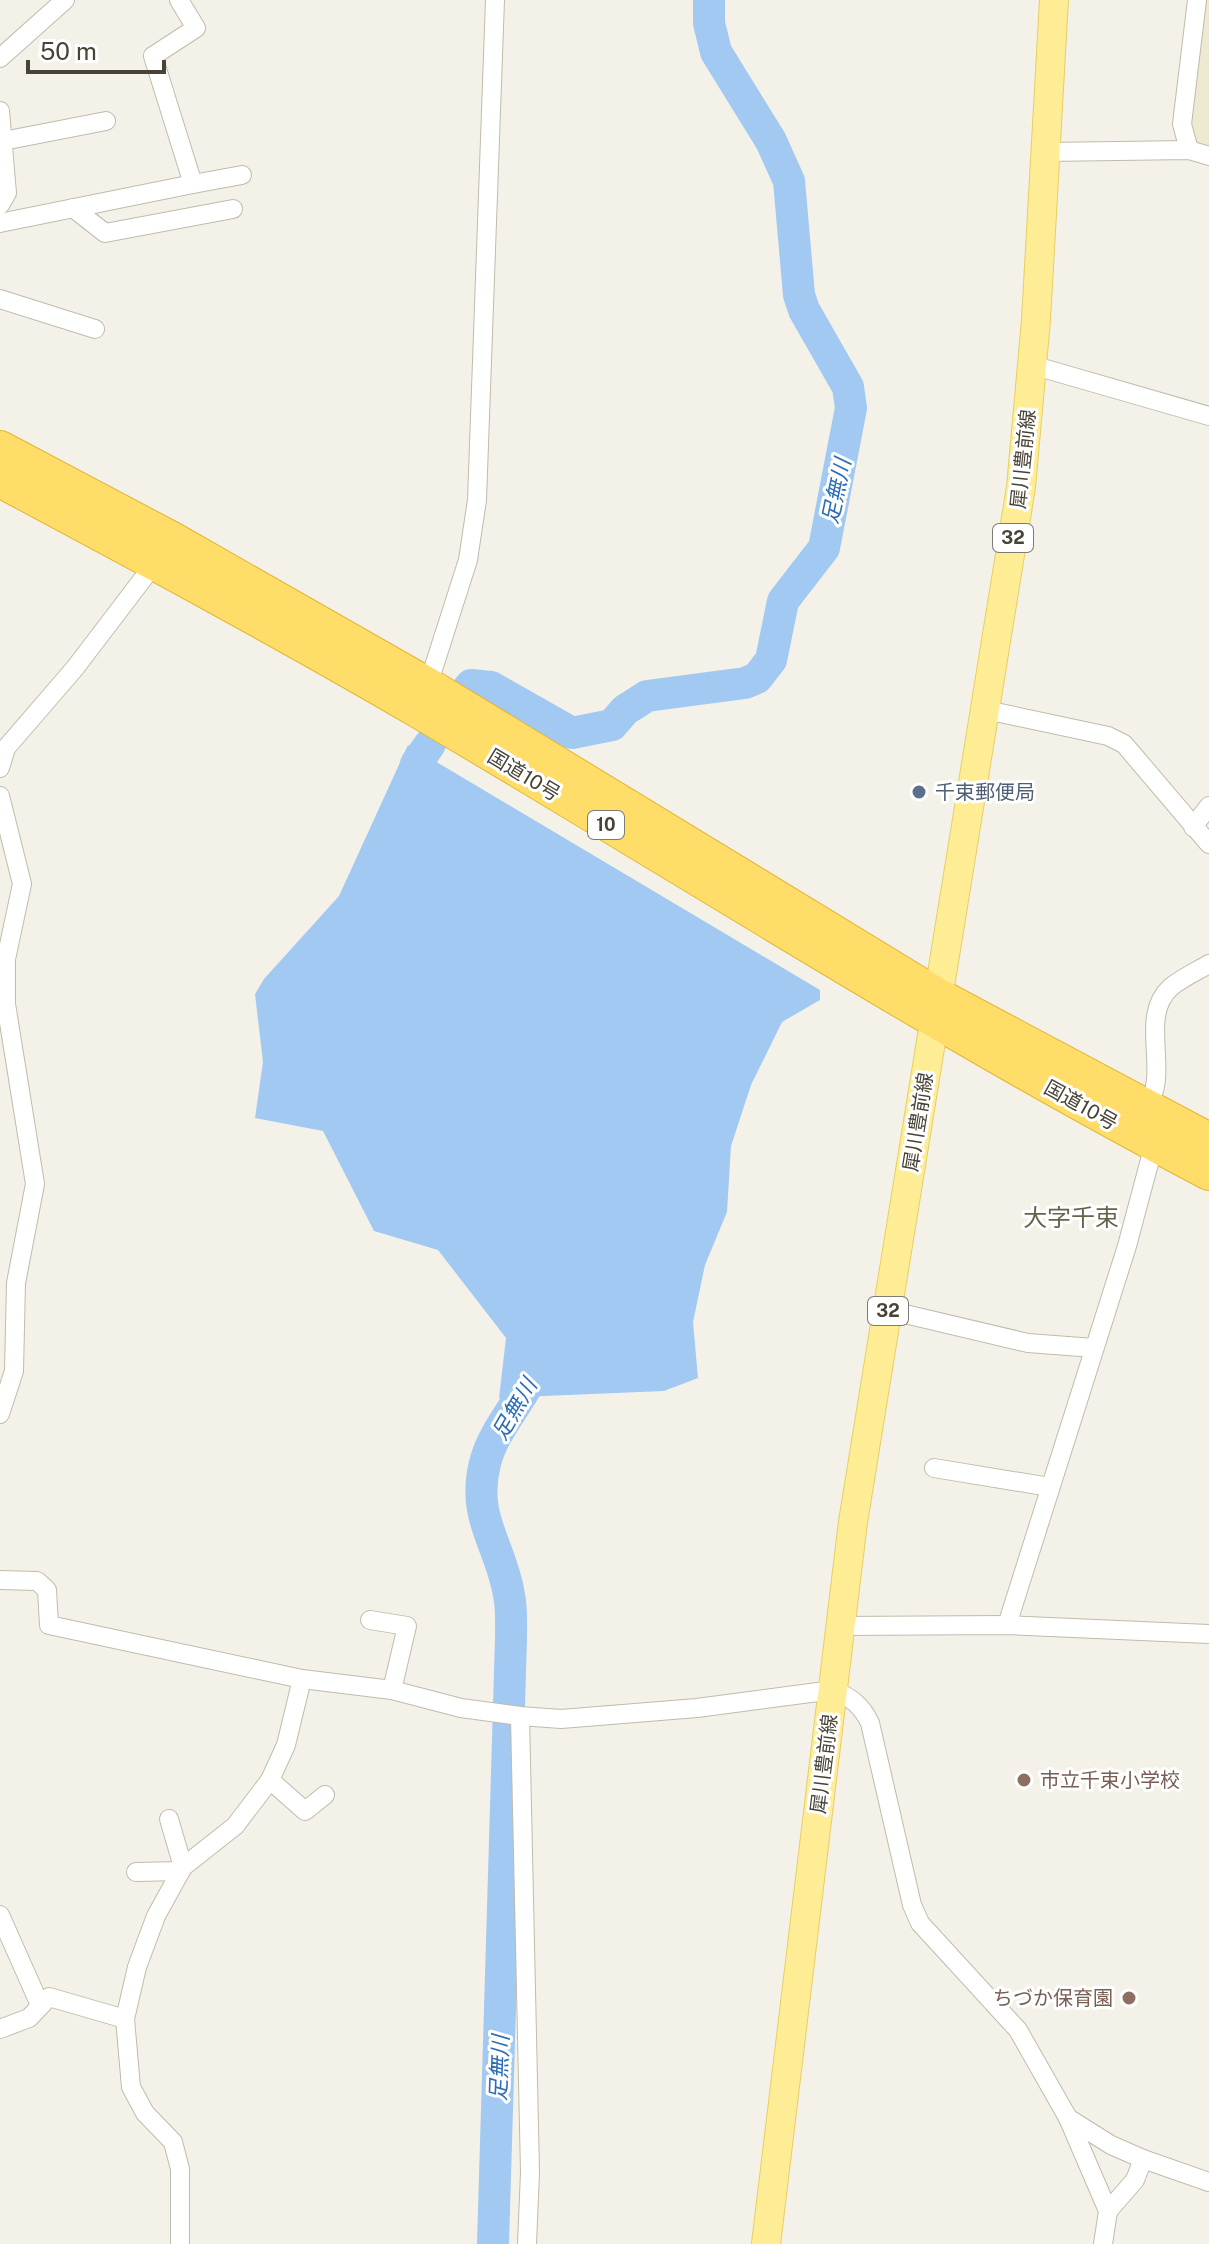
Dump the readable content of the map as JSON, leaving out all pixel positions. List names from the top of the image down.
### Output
{
  "streets": {
    "highway": ["国道10号", "10"],
    "main road": ["犀川豊前線", "32"]
  },
  "crossings": [
    ["犀川豊前線", "国道10号"]
  ],
  "districts": ["大字千束"],
  "water": ["足無川"],
  "places": ["千束郵便局", "市立千束小学校", "ちづか保育園"],
  "scale_bar": "50 m"
}
